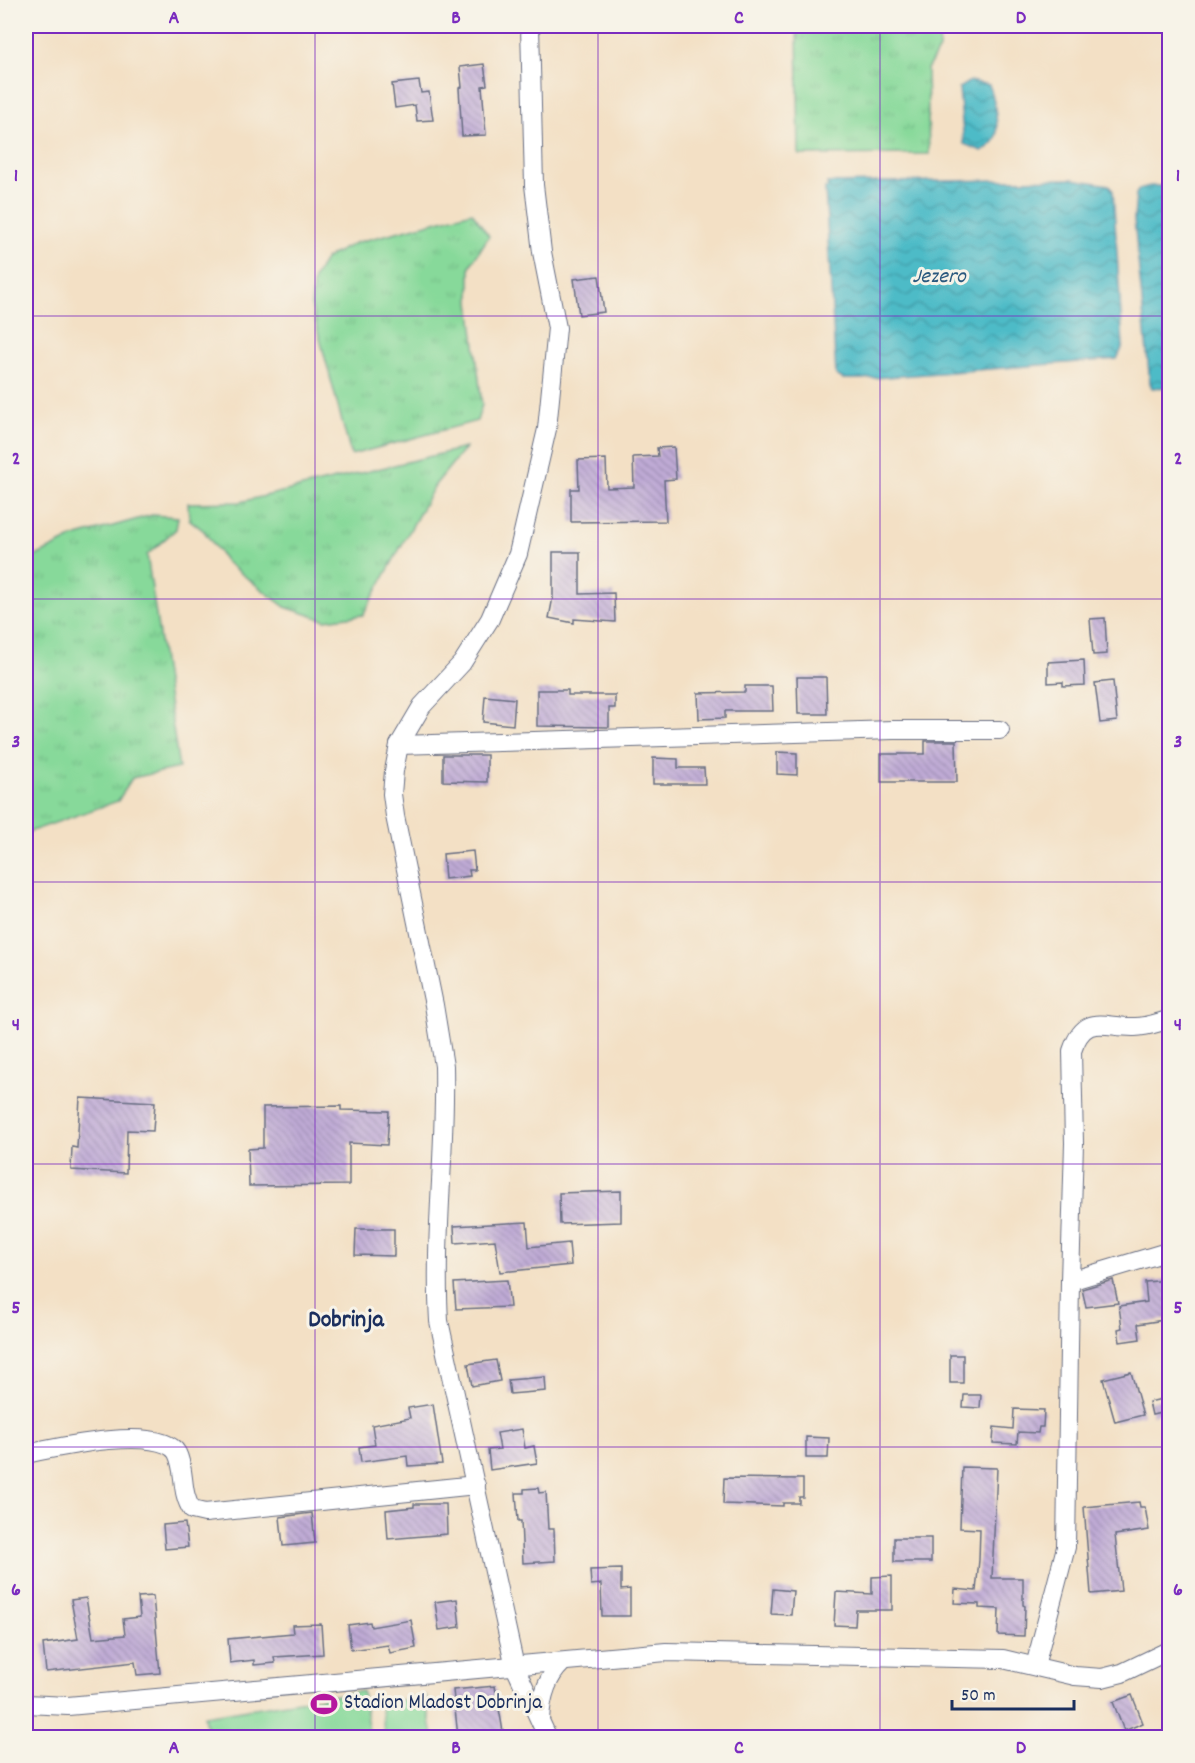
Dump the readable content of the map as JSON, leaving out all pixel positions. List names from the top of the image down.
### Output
{
  "districts": ["Dobrinja"],
  "water": ["Jezero"],
  "places": {
    "sports": ["Stadion Mladost Dobrinja"]
  },
  "scale_bar": "50 m",
  "grid": {
    "columns": [
      "A",
      "B",
      "C",
      "D"
    ],
    "rows": [
      "1",
      "2",
      "3",
      "4",
      "5",
      "6"
    ]
  }
}
